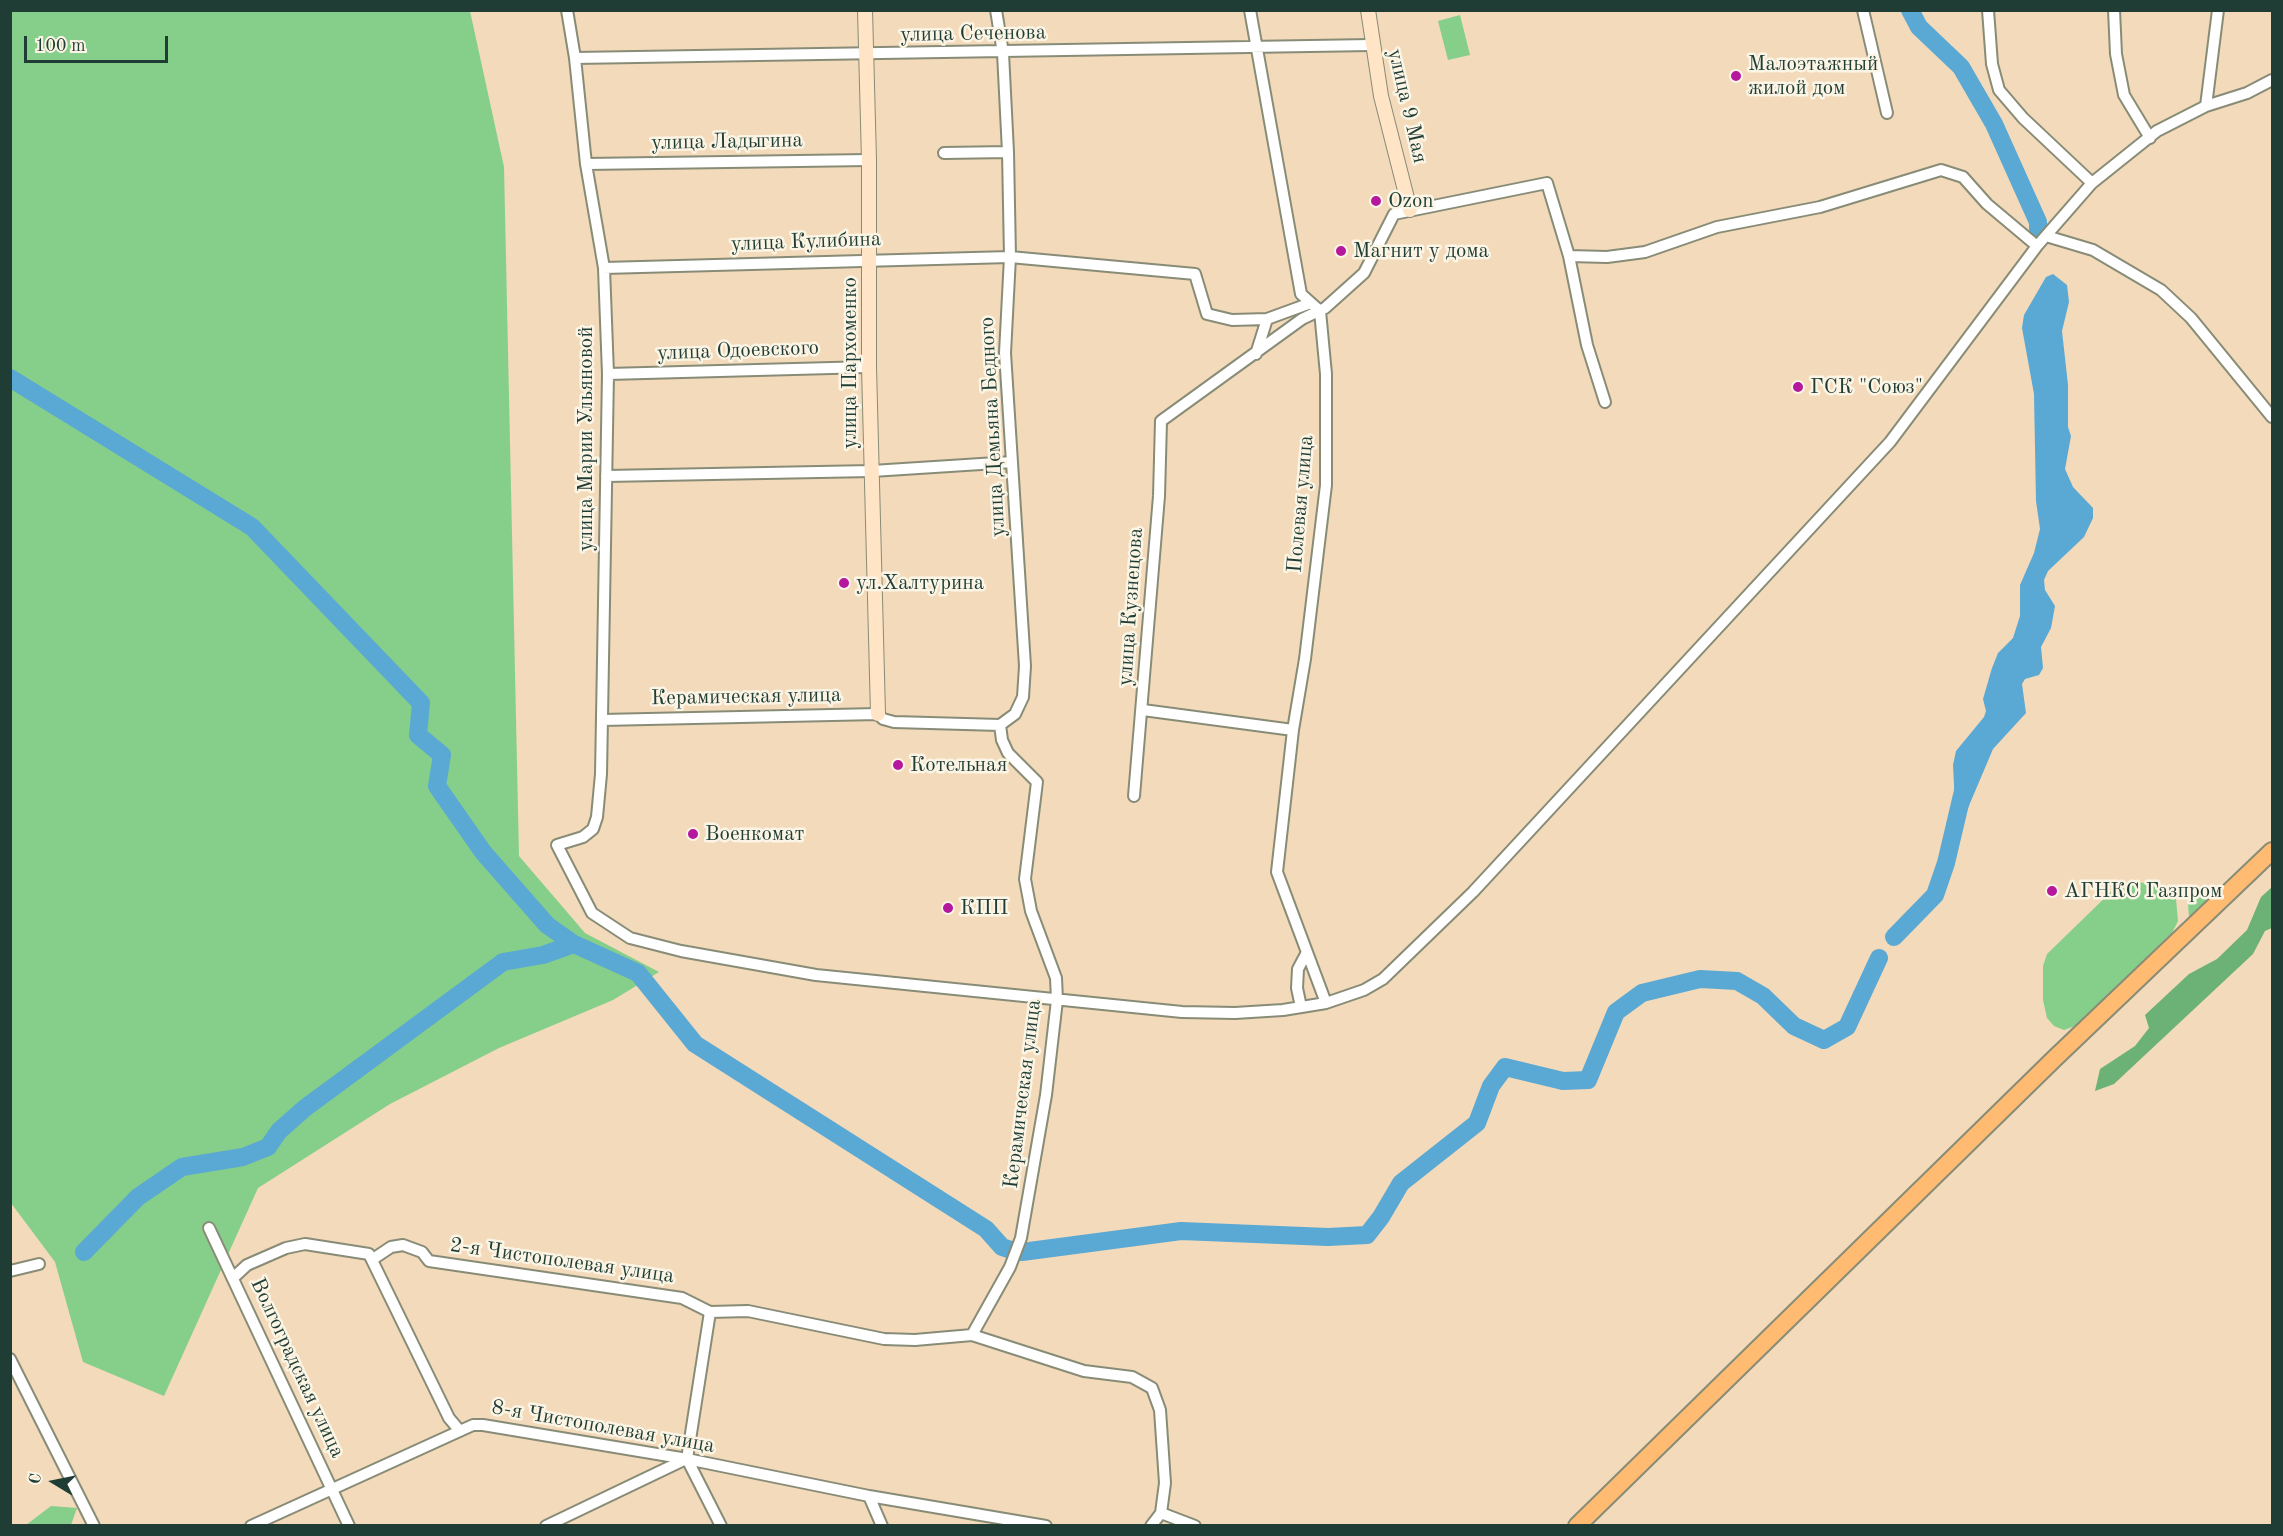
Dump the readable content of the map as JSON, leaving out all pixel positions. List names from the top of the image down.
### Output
{
  "streets": {
    "street": [
      "улица Сеченова",
      "улица 9 Мая",
      "улица Ладыгина",
      "улица Кулибина",
      "улица Одоевского",
      "улица Пархоменко",
      "улица Демьяна Бедного",
      "улица Марии Ульяновой",
      "Полевая улица",
      "улица Кузнецова",
      "Керамическая улица",
      "2-я Чистополевая улица",
      "Волгоградская улица",
      "8-я Чистополевая улица"
    ]
  },
  "crossings": [
    ["улица Сеченова", "улица 9 Мая"],
    ["улица Сеченова", "улица Пархоменко"],
    ["улица Сеченова", "улица Демьяна Бедного"],
    ["улица Сеченова", "улица Марии Ульяновой"],
    ["улица Ладыгина", "улица Пархоменко"],
    ["улица Ладыгина", "улица Марии Ульяновой"],
    ["улица Кулибина", "улица Пархоменко"],
    ["улица Кулибина", "улица Демьяна Бедного"],
    ["улица Кулибина", "улица Марии Ульяновой"],
    ["улица Одоевского", "улица Пархоменко"],
    ["улица Одоевского", "улица Марии Ульяновой"],
    ["улица Пархоменко", "Керамическая улица"],
    ["улица Демьяна Бедного", "Керамическая улица"],
    ["улица Марии Ульяновой", "Керамическая улица"],
    ["Керамическая улица", "2-я Чистополевая улица"],
    ["2-я Чистополевая улица", "8-я Чистополевая улица"]
  ],
  "places": [
    "Малоэтажный жилой дом",
    "Ozon",
    "Магнит у дома",
    "ГСК \"Союз\"",
    "ул.Халтурина",
    "Котельная",
    "Военкомат",
    "АГНКС Газпром",
    "КПП"
  ],
  "scale_bar": "100 m",
  "north": "left"
}
